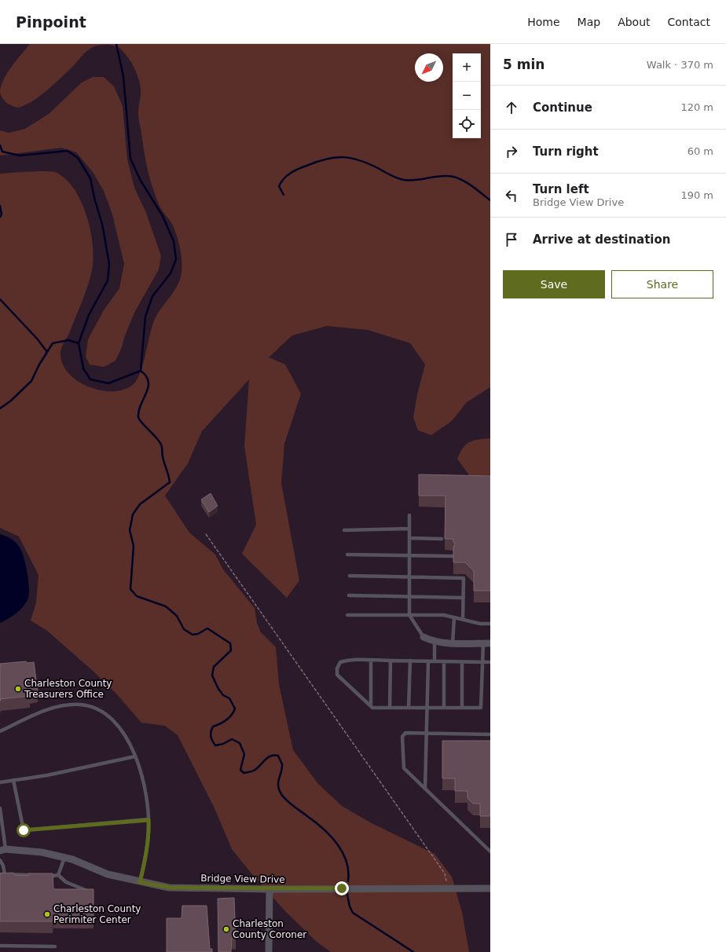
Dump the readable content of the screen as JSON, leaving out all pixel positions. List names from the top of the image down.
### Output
{
  "streets": {
    "street": ["Bridge View Drive"]
  },
  "places": ["Charleston County Treasurers Office", "Charleston County Perimiter Center", "Charleston County Coroner"],
  "north": "bottom left",
  "page": {
    "header": "Pinpoint",
    "nav": [
      "Home",
      "Map",
      "About",
      "Contact"
    ],
    "heading": ["5 min", "Walk · 370 m"],
    "map_buttons": ["+", "−"],
    "list": [
      ["Continue", "120 m"],
      ["Turn right", "60 m"],
      ["Turn left", "Bridge View Drive", "190 m"],
      "Arrive at destination"
    ],
    "buttons": ["Save", "Share"]
  }
}
